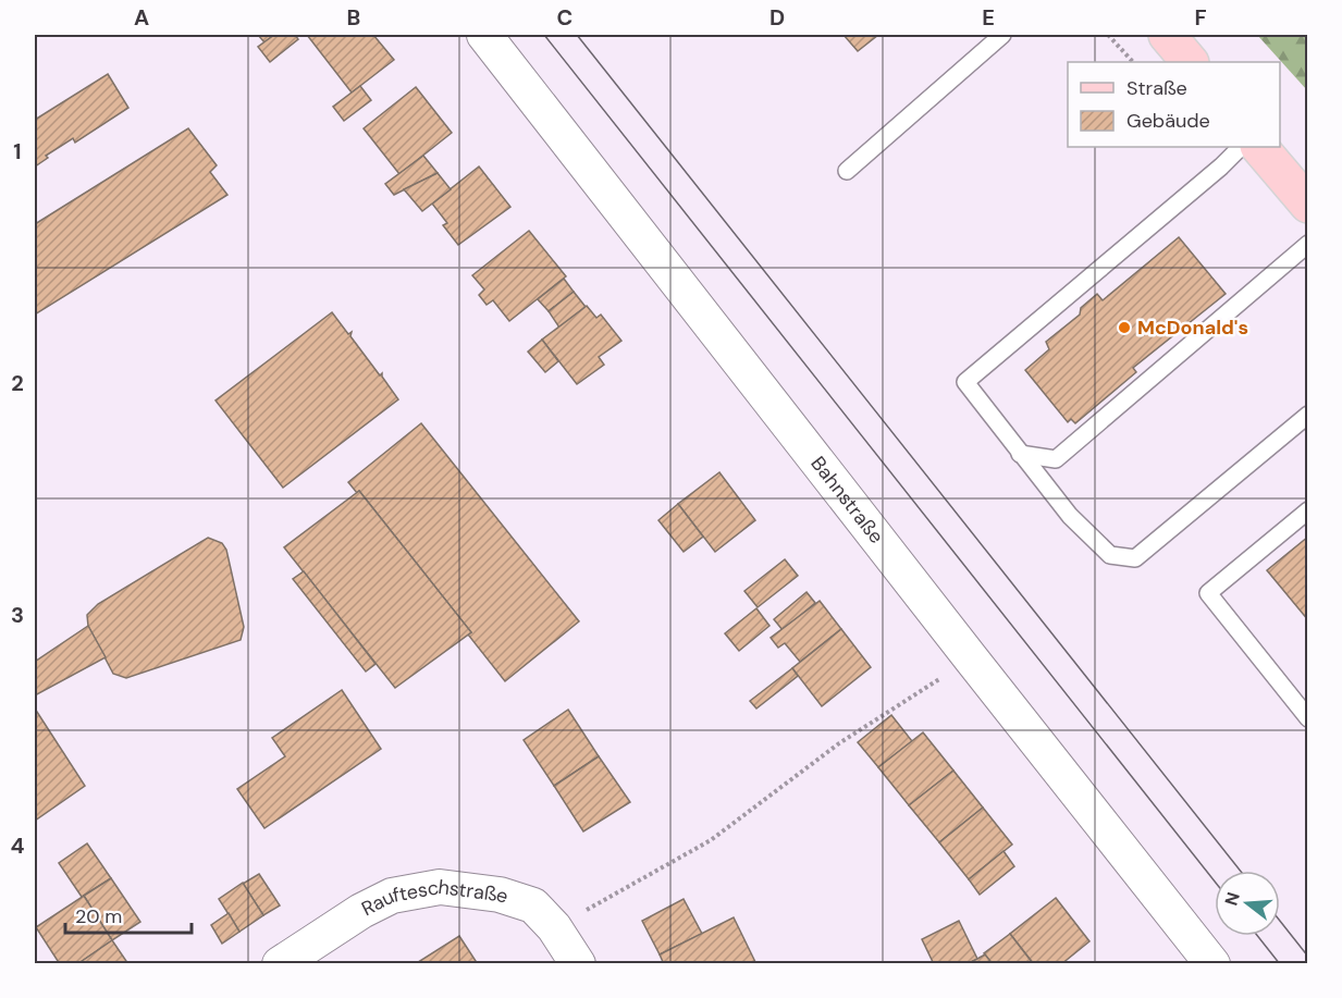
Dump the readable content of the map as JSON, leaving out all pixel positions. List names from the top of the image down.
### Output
{
  "streets": {
    "street": ["Bahnstraße", "Raufteschstraße"]
  },
  "places": ["McDonald's"],
  "legend": ["Straße", "Gebäude"],
  "scale_bar": "20 m",
  "north": "left",
  "grid": {
    "columns": [
      "A",
      "B",
      "C",
      "D",
      "E",
      "F"
    ],
    "rows": [
      "1",
      "2",
      "3",
      "4"
    ]
  }
}
